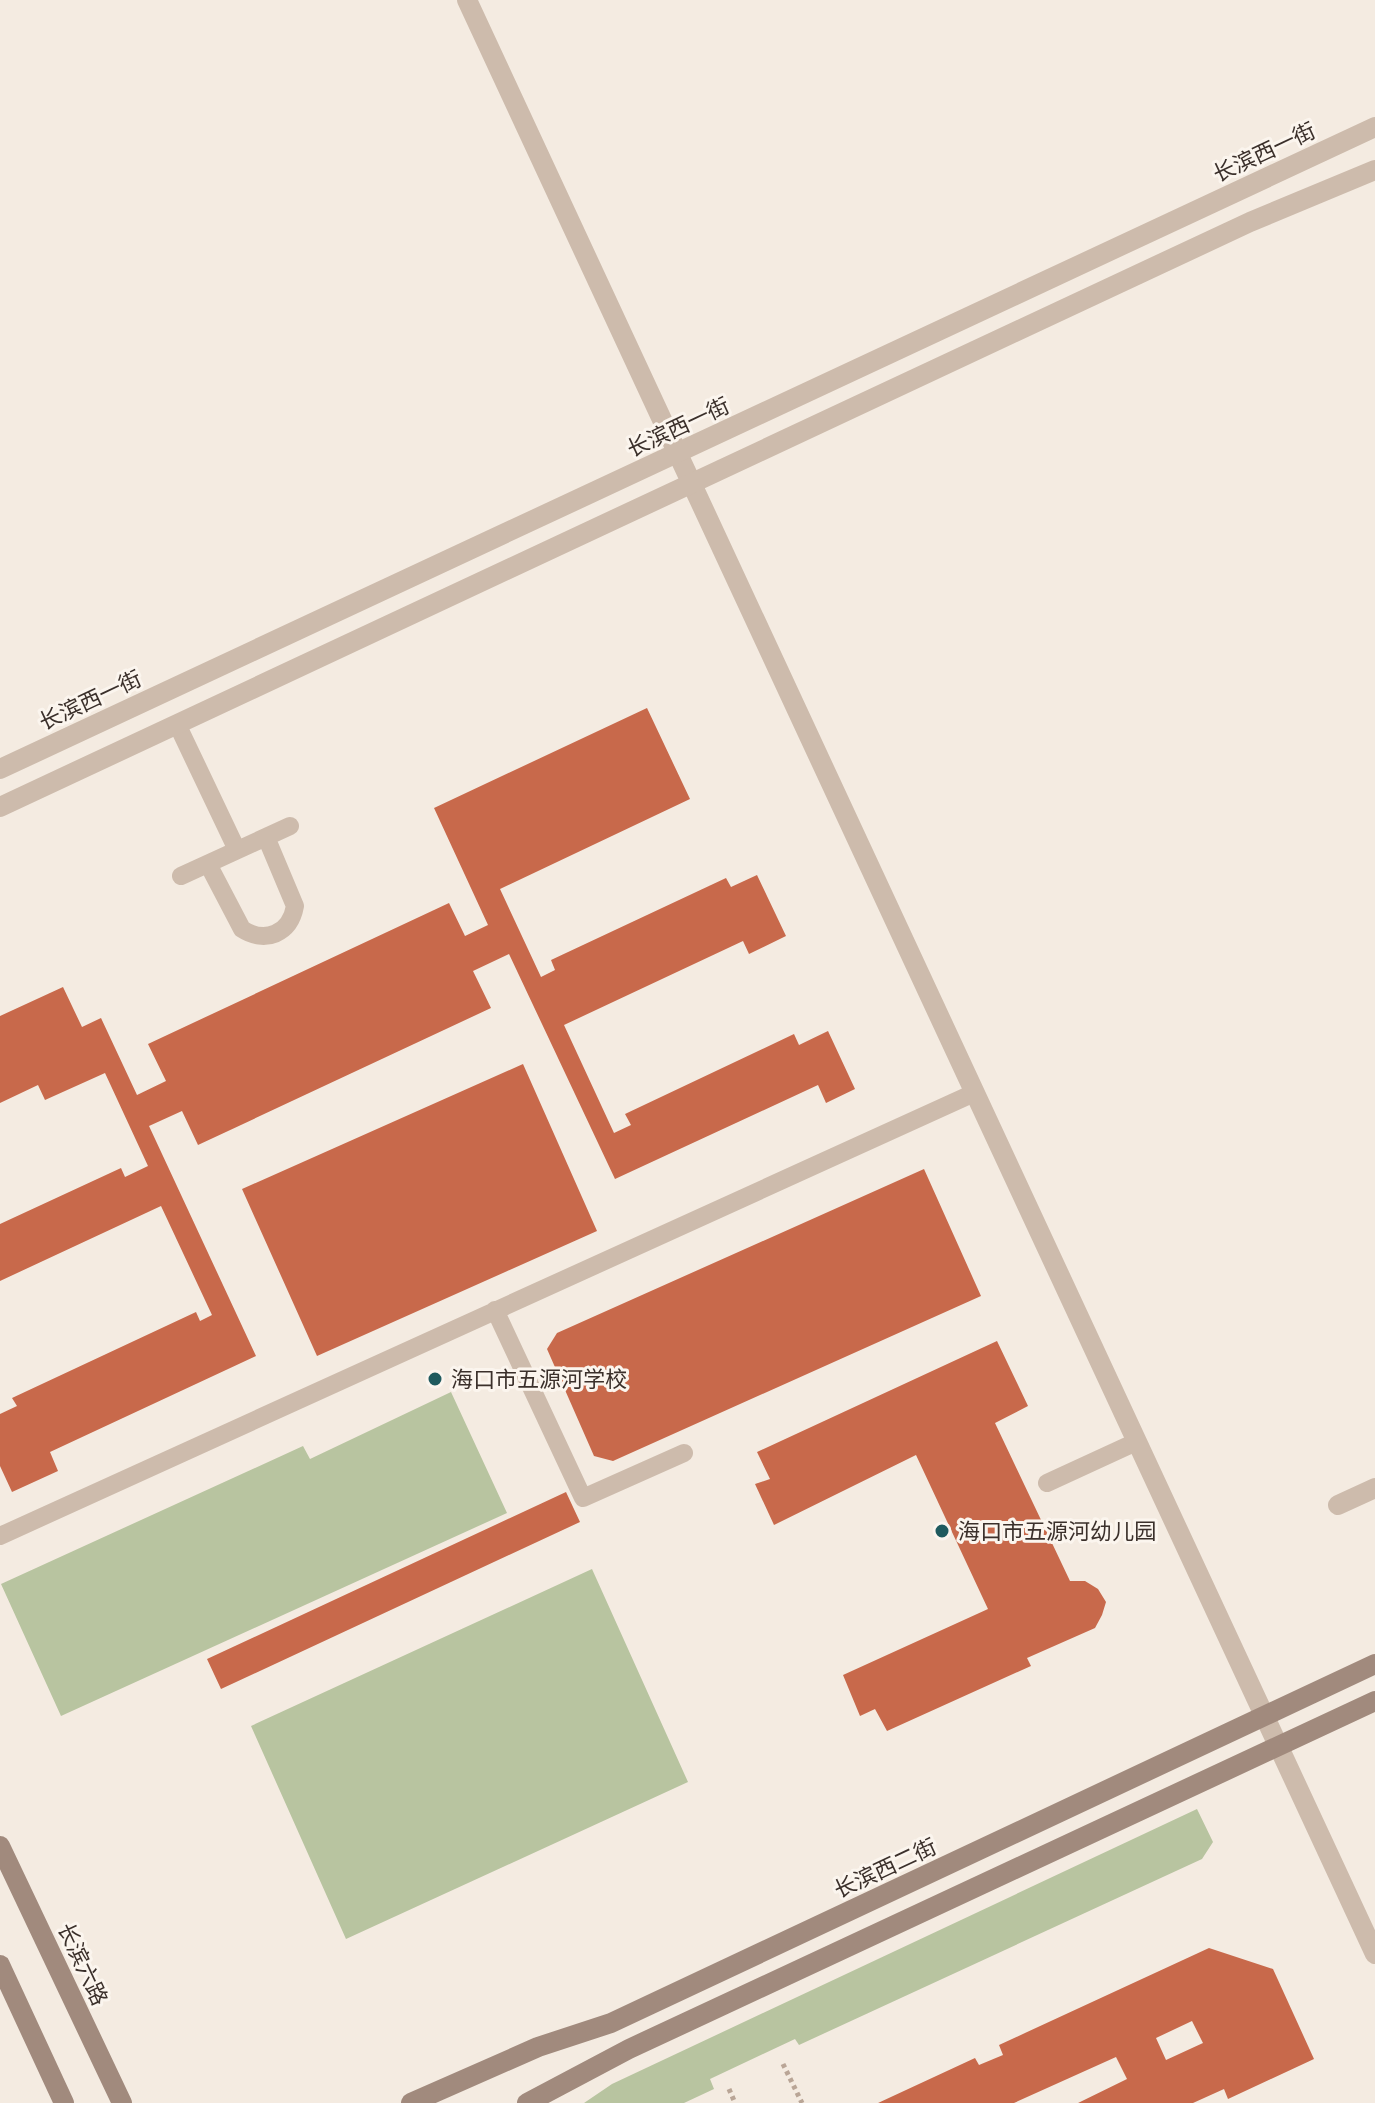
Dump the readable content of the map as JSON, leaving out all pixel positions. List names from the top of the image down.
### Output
{
  "streets": {
    "main road": ["长滨西二街", "长滨六路"],
    "street": ["长滨西一街"]
  },
  "places": ["海口市五源河学校", "海口市五源河幼儿园"]
}
